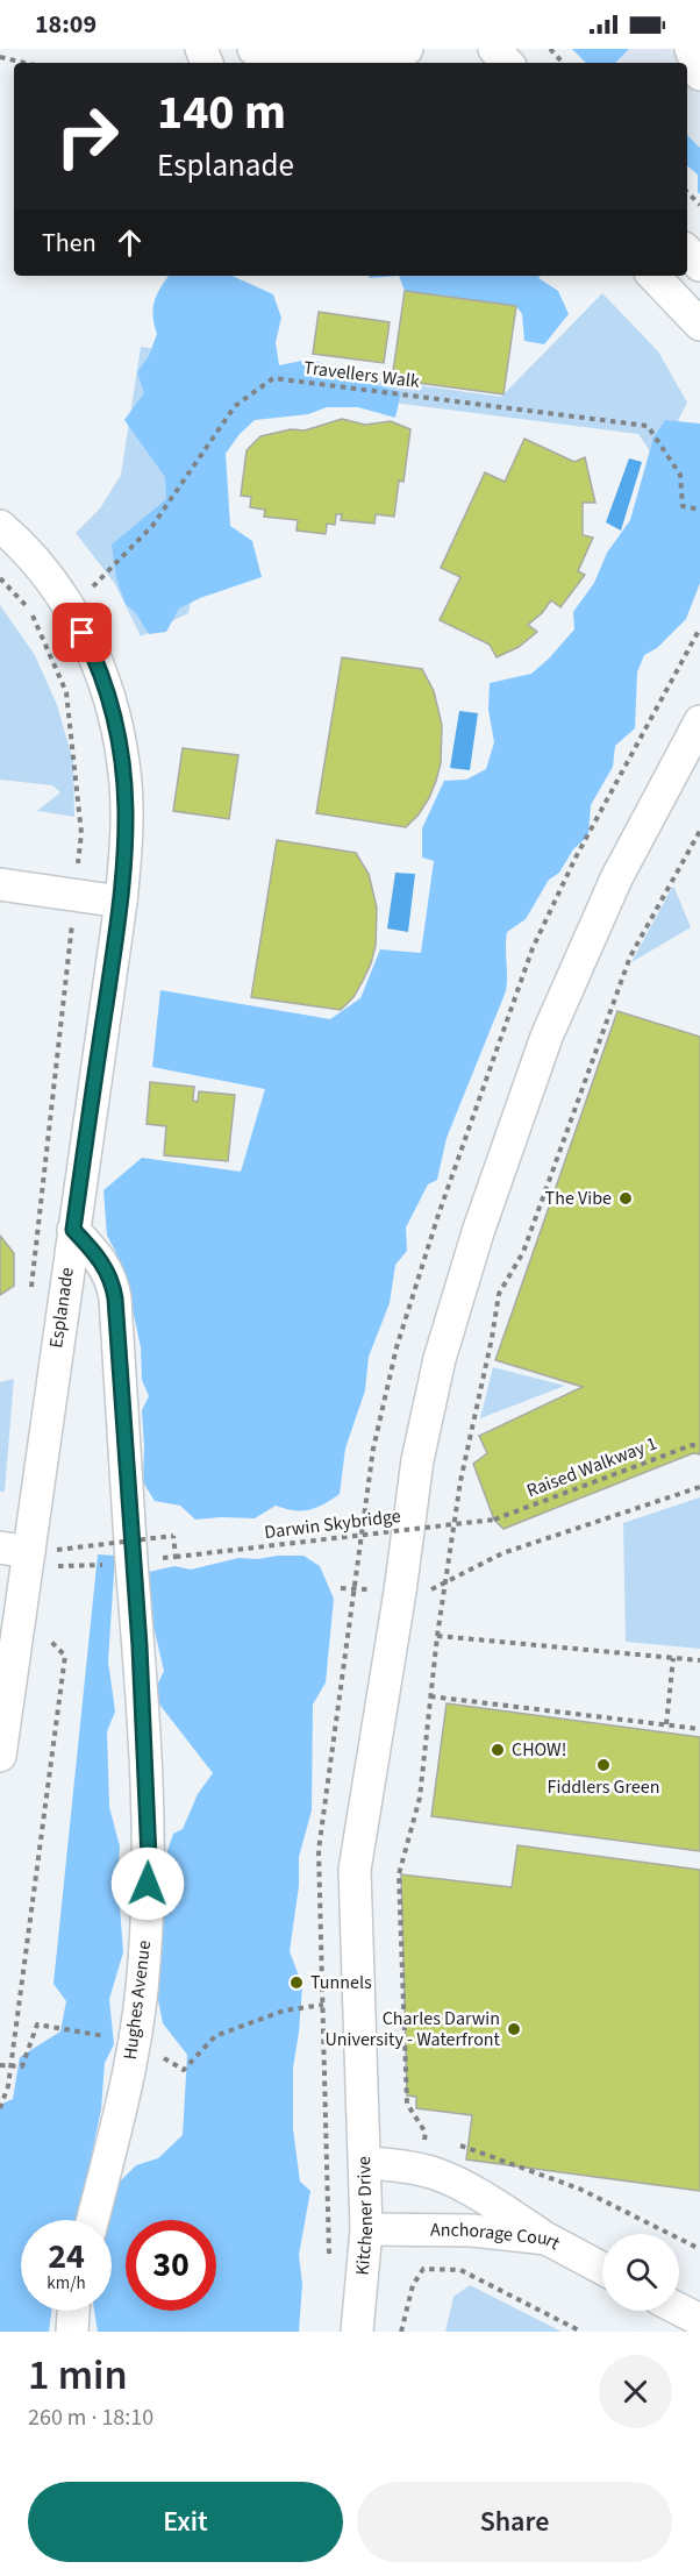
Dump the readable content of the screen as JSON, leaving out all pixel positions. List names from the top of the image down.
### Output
{
  "streets": {
    "street": [
      "Esplanade",
      "Hughes Avenue",
      "Kitchener Drive",
      "Anchorage Court"
    ],
    "path": ["Travellers Walk", "Raised Walkway 1", "Darwin Skybridge"]
  },
  "crossings": [
    ["Travellers Walk", "Esplanade"],
    ["Esplanade", "Darwin Skybridge"],
    ["Esplanade", "Hughes Avenue"],
    ["Raised Walkway 1", "Darwin Skybridge"],
    ["Kitchener Drive", "Anchorage Court"]
  ],
  "places": [
    "The Vibe",
    "CHOW!",
    "Fiddlers Green",
    "Tunnels",
    "Charles Darwin University - Waterfront"
  ],
  "page": {
    "status": "18:09",
    "turn": ["140 m", "Esplanade"],
    "then": "Then",
    "speed": "24 km/h",
    "limit": "30",
    "heading": ["1 min", "260 m · 18:10"],
    "buttons": ["Exit", "Share"]
  }
}
